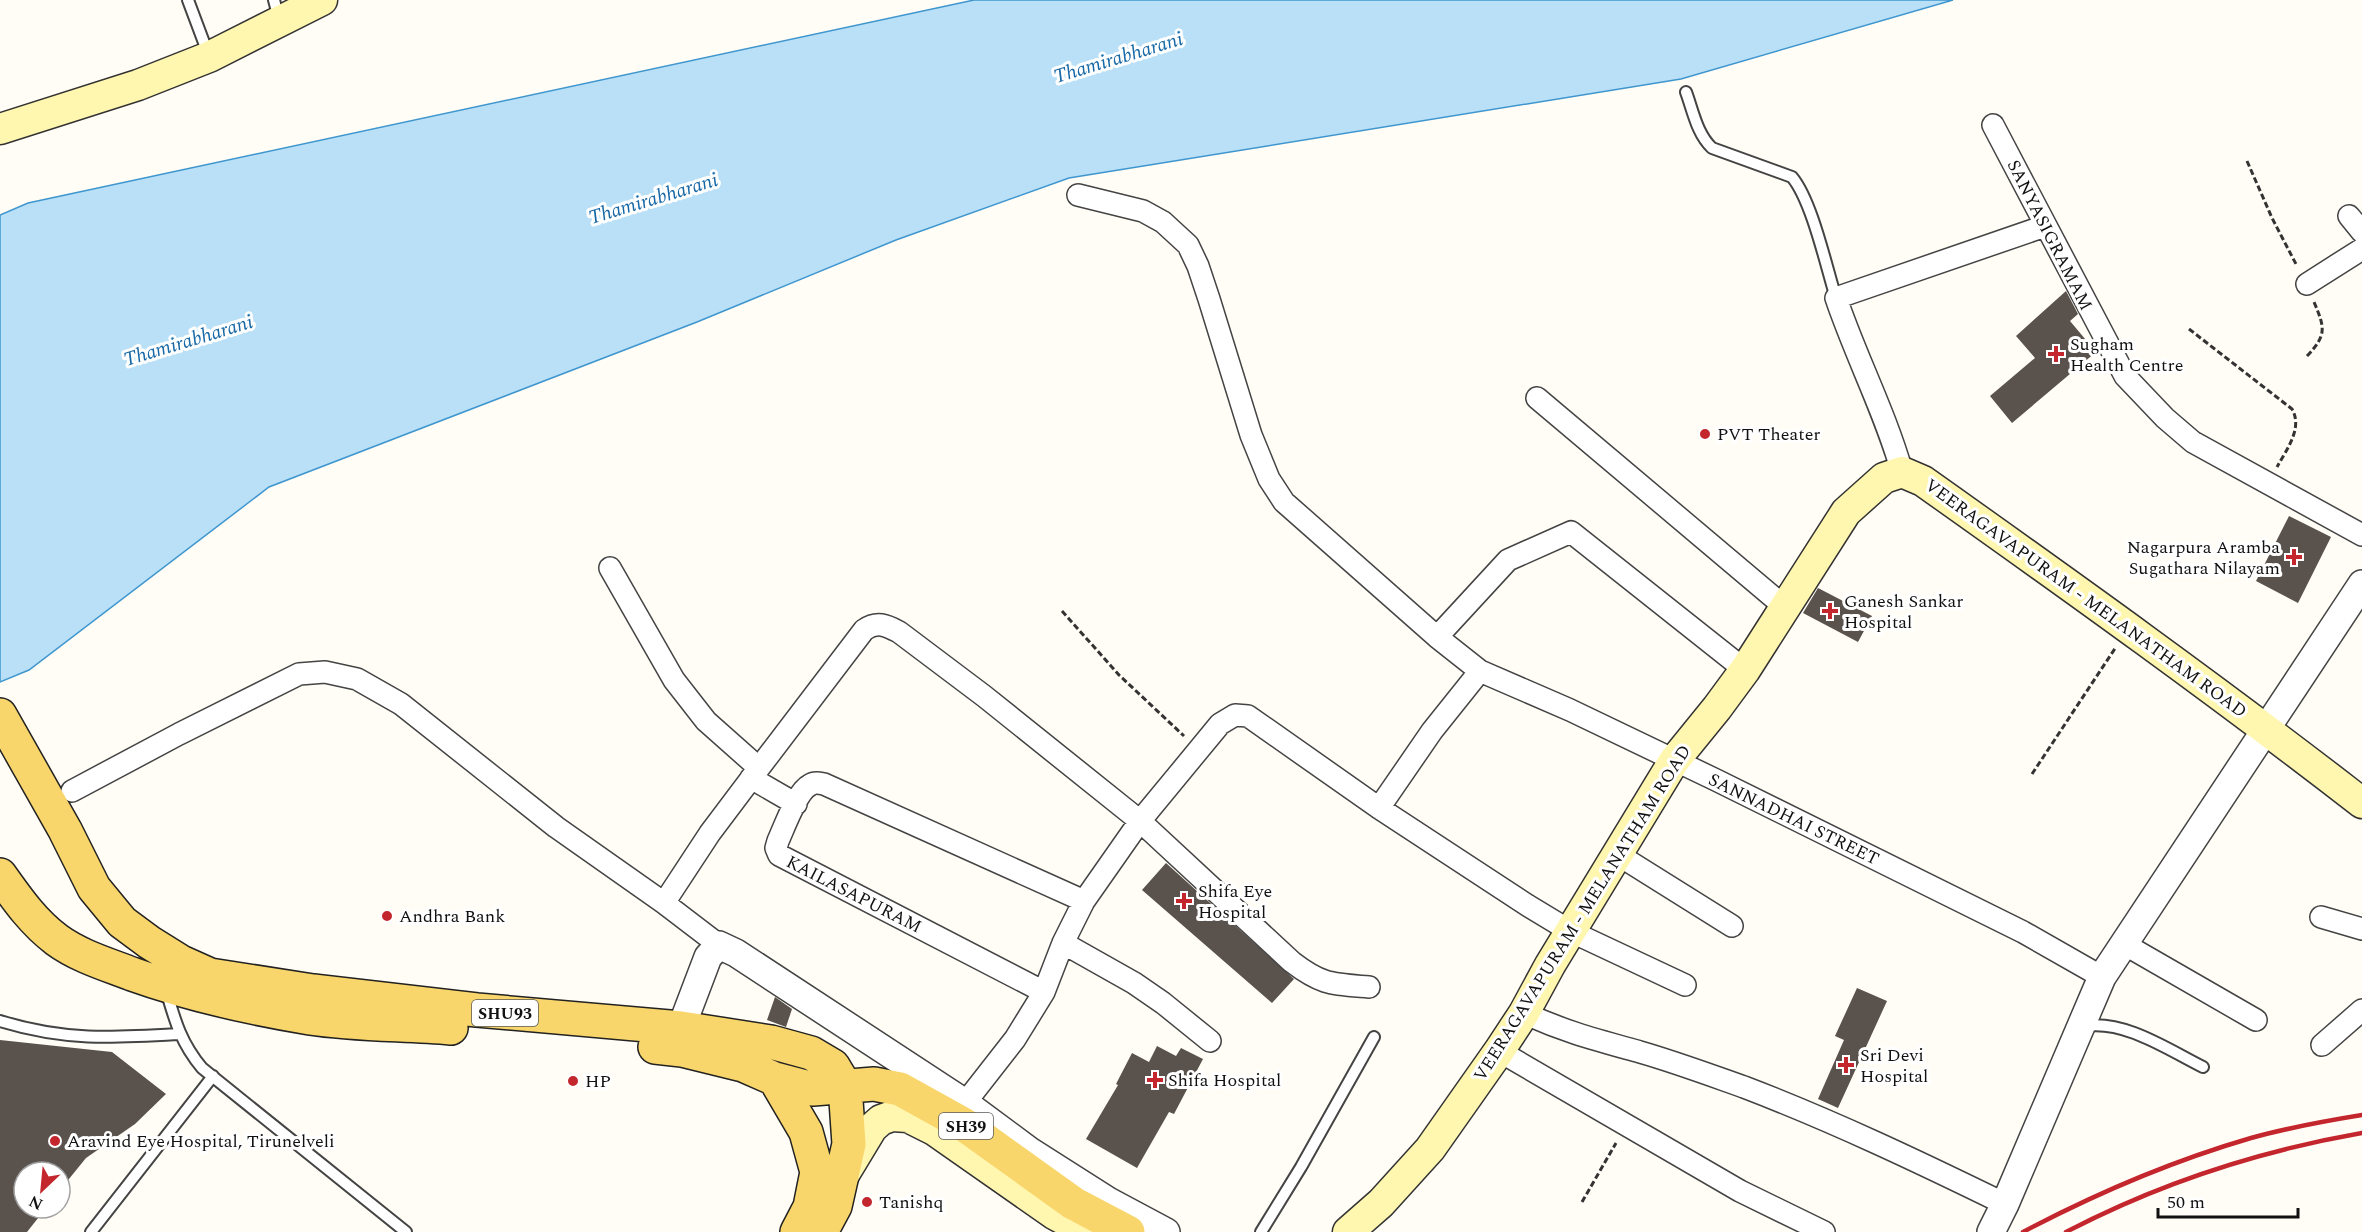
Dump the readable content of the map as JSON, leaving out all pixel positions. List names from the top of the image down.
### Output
{
  "streets": {
    "main road": ["VEERAGAVAPURAM - MELANATHAM ROAD", "SHU93", "SH39"],
    "street": ["SANYASIGRAMAM", "SANNADHAI STREET", "KAILASAPURAM"]
  },
  "crossings": [
    ["VEERAGAVAPURAM - MELANATHAM ROAD", "SANNADHAI STREET"],
    ["SHU93", "SH39"]
  ],
  "water": ["Thamirabharani"],
  "places": {
    "health": [
      "Sugham Health Centre",
      "Nagarpura Aramba Sugathara Nilayam",
      "Ganesh Sankar Hospital",
      "Shifa Eye Hospital",
      "Sri Devi Hospital",
      "Shifa Hospital"
    ],
    "other": [
      "PVT Theater",
      "Andhra Bank",
      "HP",
      "Aravind Eye Hospital, Tirunelveli",
      "Tanishq"
    ]
  },
  "scale_bar": "50 m",
  "north": "bottom left"
}
